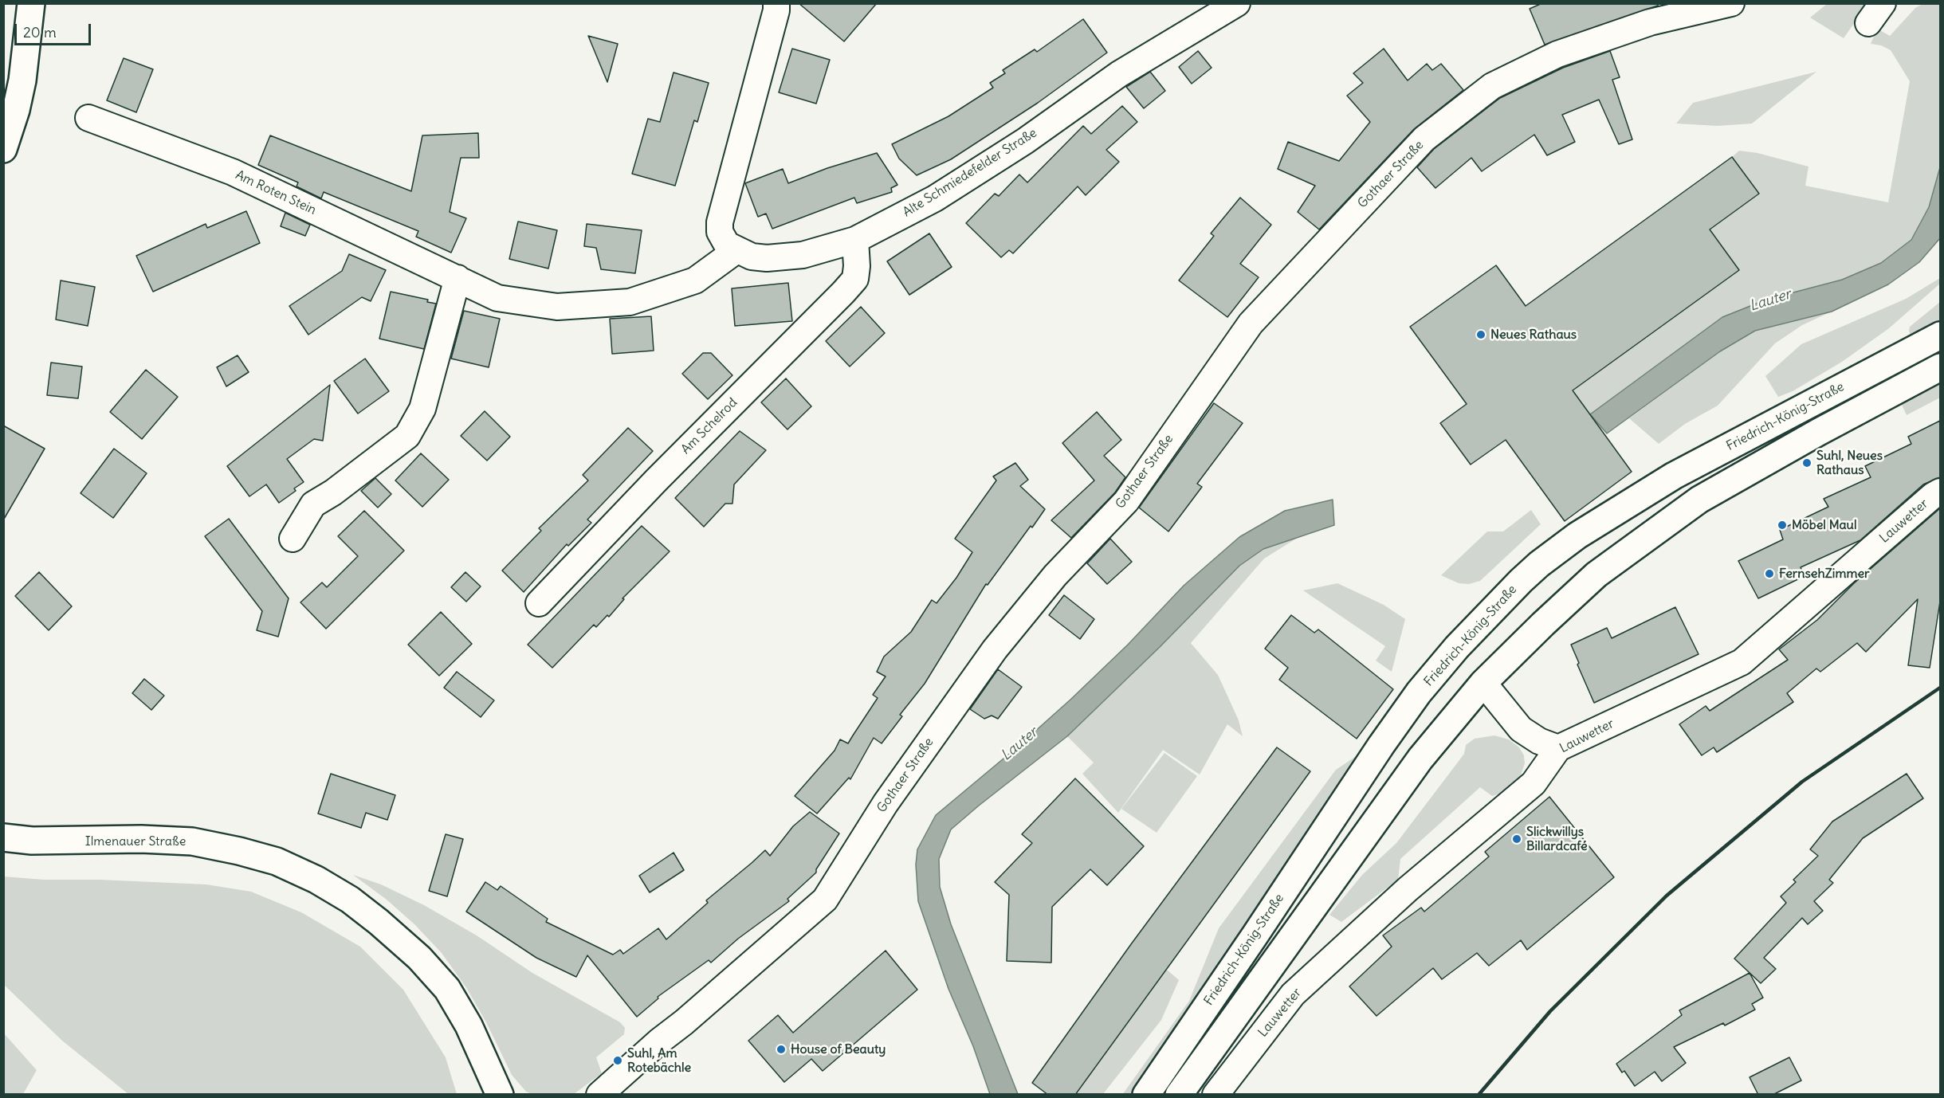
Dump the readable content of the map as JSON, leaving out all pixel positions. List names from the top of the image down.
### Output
{
  "streets": {
    "main road": ["Friedrich-König-Straße", "Ilmenauer Straße"],
    "street": [
      "Alte Schmiedefelder Straße",
      "Gothaer Straße",
      "Am Roten Stein",
      "Am Schelrod",
      "Lauwetter"
    ]
  },
  "crossings": [
    ["Alte Schmiedefelder Straße", "Am Roten Stein"],
    ["Alte Schmiedefelder Straße", "Am Schelrod"]
  ],
  "water": ["Lauter"],
  "places": [
    "Neues Rathaus",
    "Suhl, Neues Rathaus",
    "Möbel Maul",
    "FernsehZimmer",
    "Slickwillys Billardcafé",
    "House of Beauty",
    "Suhl, Am Rotebächle"
  ],
  "scale_bar": "20 m"
}
